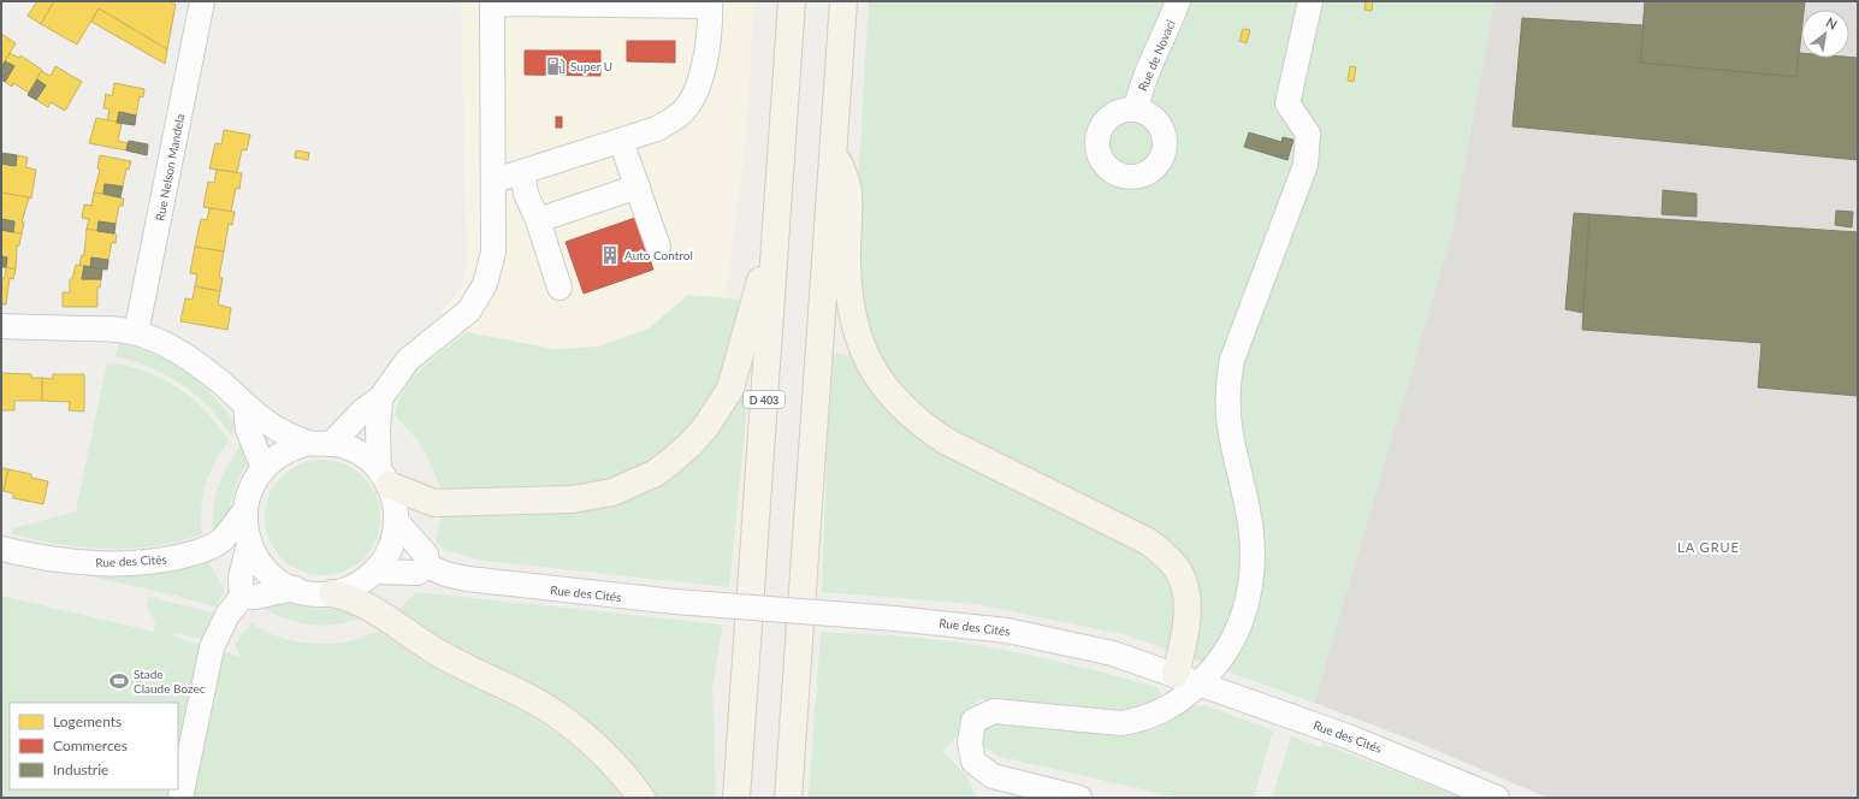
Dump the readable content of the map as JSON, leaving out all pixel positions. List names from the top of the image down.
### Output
{
  "streets": {
    "main road": ["D 403"],
    "street": ["Rue de Novaci", "Rue Nelson Mandela", "Rue des Cités"]
  },
  "districts": ["LA GRUE"],
  "places": {
    "fuel station": ["Super U"],
    "building": ["Auto Control"],
    "sports": ["Stade Claude Bozec"]
  },
  "legend": ["Logements", "Commerces", "Industrie"],
  "north": "top right"
}
